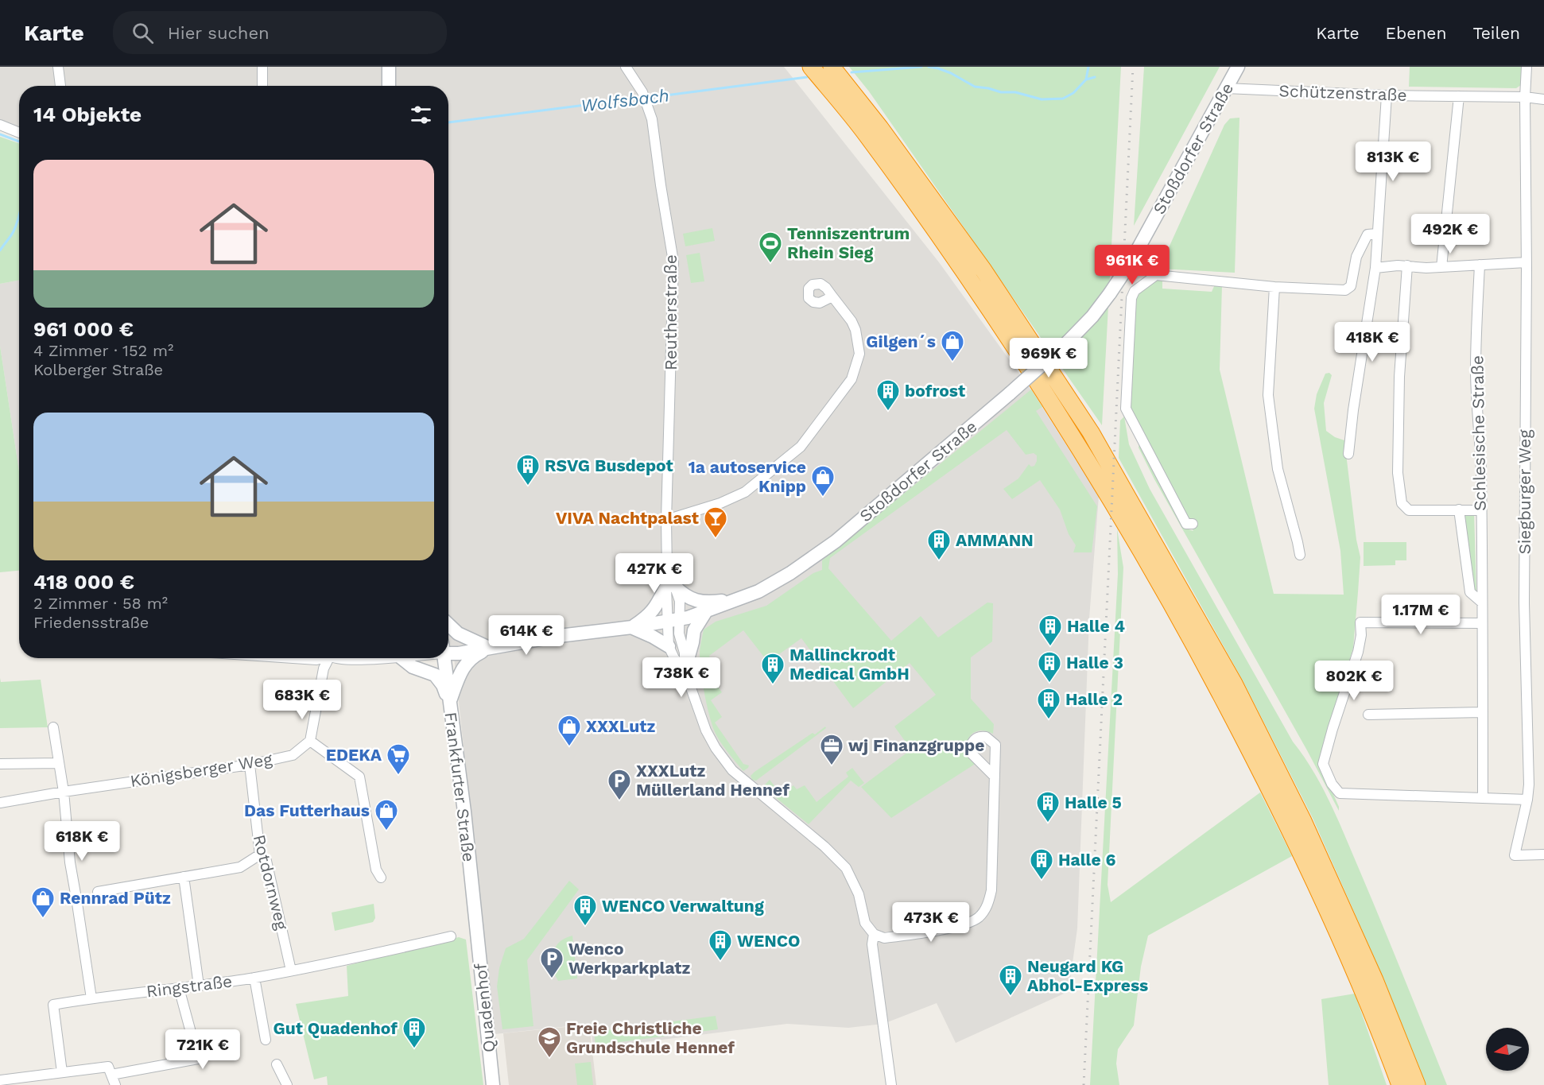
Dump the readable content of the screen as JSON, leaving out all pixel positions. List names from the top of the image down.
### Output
{
  "streets": {
    "main road": ["Stoßdorfer Straße", "Frankfurter Straße", "Quadenhof"],
    "street": [
      "Schützenstraße",
      "Reutherstraße",
      "Schlesische Straße",
      "Siegburger Weg",
      "Königsberger Weg",
      "Rotdornweg",
      "Ringstraße"
    ]
  },
  "crossings": [
    ["Schützenstraße", "Stoßdorfer Straße"],
    ["Schützenstraße", "Siegburger Weg"],
    ["Stoßdorfer Straße", "Reutherstraße"],
    ["Königsberger Weg", "Rotdornweg"],
    ["Frankfurter Straße", "Quadenhof"],
    ["Rotdornweg", "Ringstraße"]
  ],
  "water": ["Wolfsbach"],
  "places": {
    "sports": ["Tenniszentrum Rhein Sieg"],
    "shop": [
      "Gilgen´s",
      "1a autoservice Knipp",
      "XXXLutz",
      "Das Futterhaus",
      "Rennrad Pütz"
    ],
    "building": [
      "bofrost",
      "RSVG Busdepot",
      "AMMANN",
      "Halle 4",
      "Halle 3",
      "Mallinckrodt Medical GmbH",
      "Halle 2",
      "Halle 5",
      "Halle 6",
      "WENCO Verwaltung",
      "WENCO",
      "Neugard KG Abhol-Express",
      "Gut Quadenhof"
    ],
    "bar": ["VIVA Nachtpalast"],
    "office": ["wj Finanzgruppe"],
    "supermarket": ["EDEKA"],
    "parking": ["XXXLutz Müllerland Hennef", "Wenco Werkparkplatz"],
    "school or university": ["Freie Christliche Grundschule Hennef"]
  },
  "north": "left",
  "page": {
    "header": "Karte",
    "search": "Hier suchen",
    "nav": ["Karte", "Ebenen", "Teilen"],
    "heading": "14 Objekte",
    "price": [
      "813K €",
      "492K €",
      "961K €",
      "418K €",
      "969K €",
      "427K €",
      "1.17M €",
      "614K €",
      "738K €",
      "802K €",
      "683K €",
      "618K €",
      "473K €",
      "721K €"
    ],
    "list": [
      {
        "name": "961 000 €",
        "note": "4 Zimmer · 152 m² · Kolberger Straße"
      },
      {
        "name": "418 000 €",
        "note": "2 Zimmer · 58 m² · Friedensstraße"
      }
    ]
  }
}
